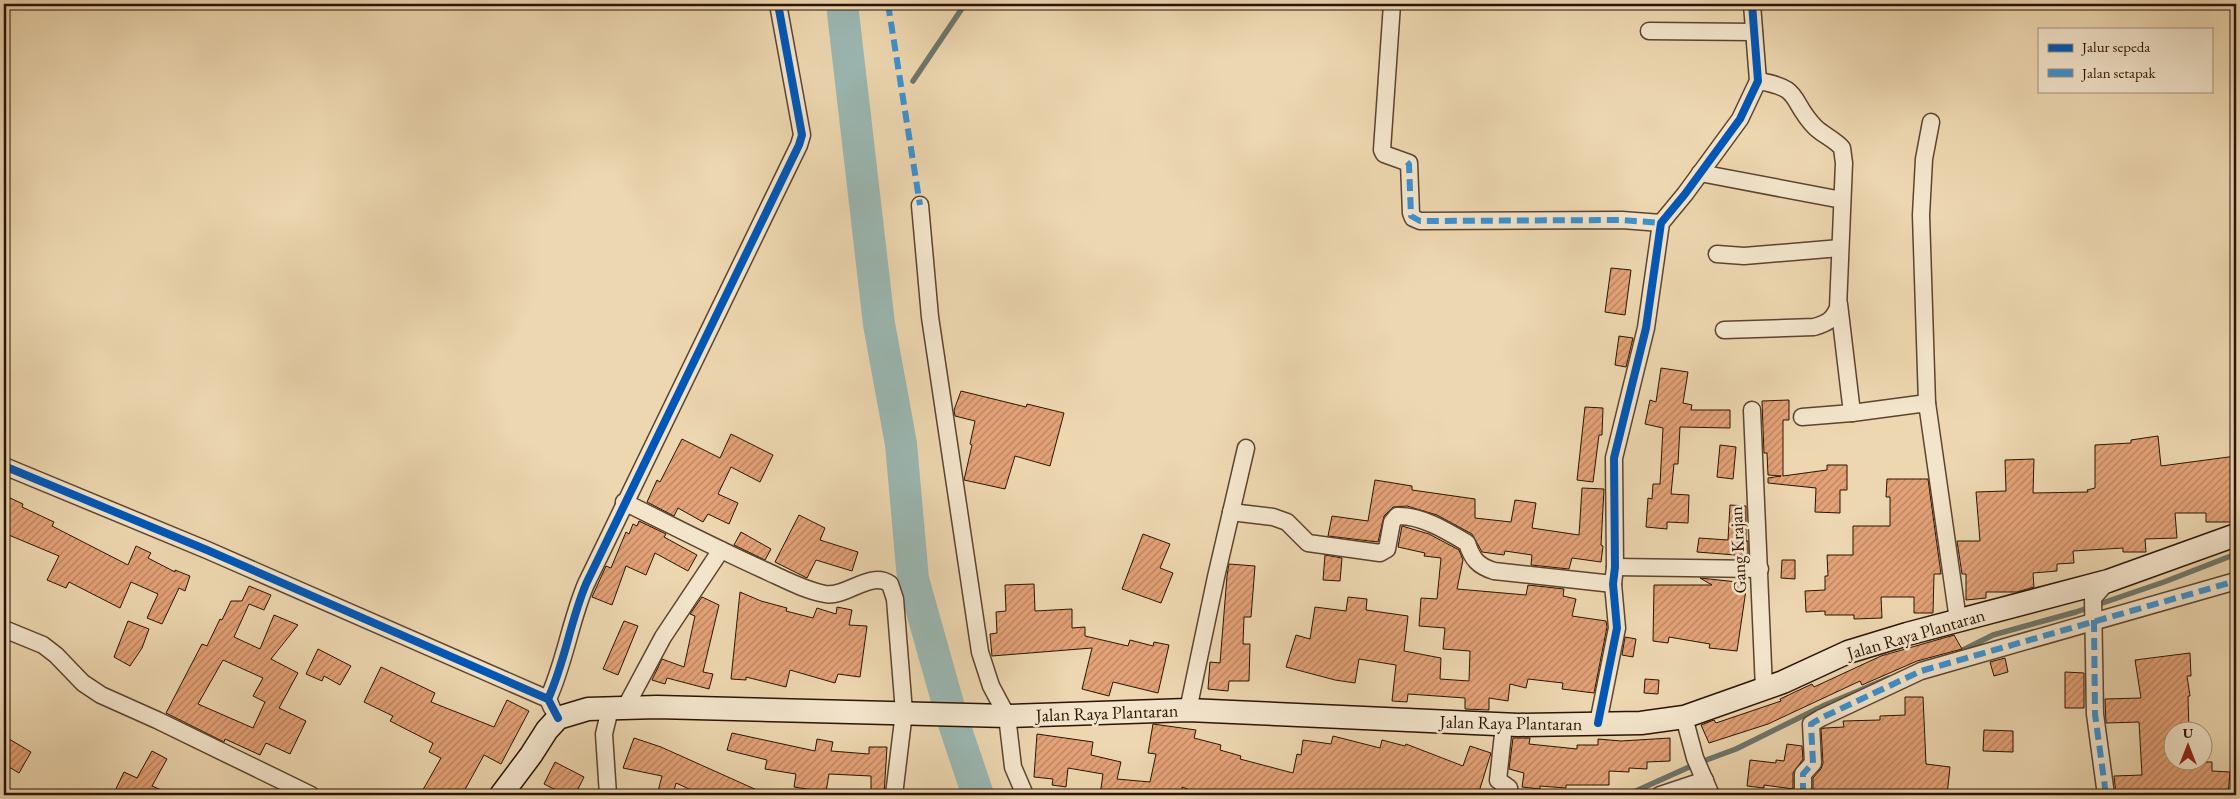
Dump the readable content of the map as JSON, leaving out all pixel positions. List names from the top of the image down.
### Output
{
  "streets": {
    "main road": ["Jalan Raya Plantaran"],
    "street": ["Gang Krajan"]
  },
  "crossings": [
    ["Gang Krajan", "Jalan Raya Plantaran"]
  ],
  "legend": ["Jalur sepeda", "Jalan setapak"],
  "north": "top"
}
